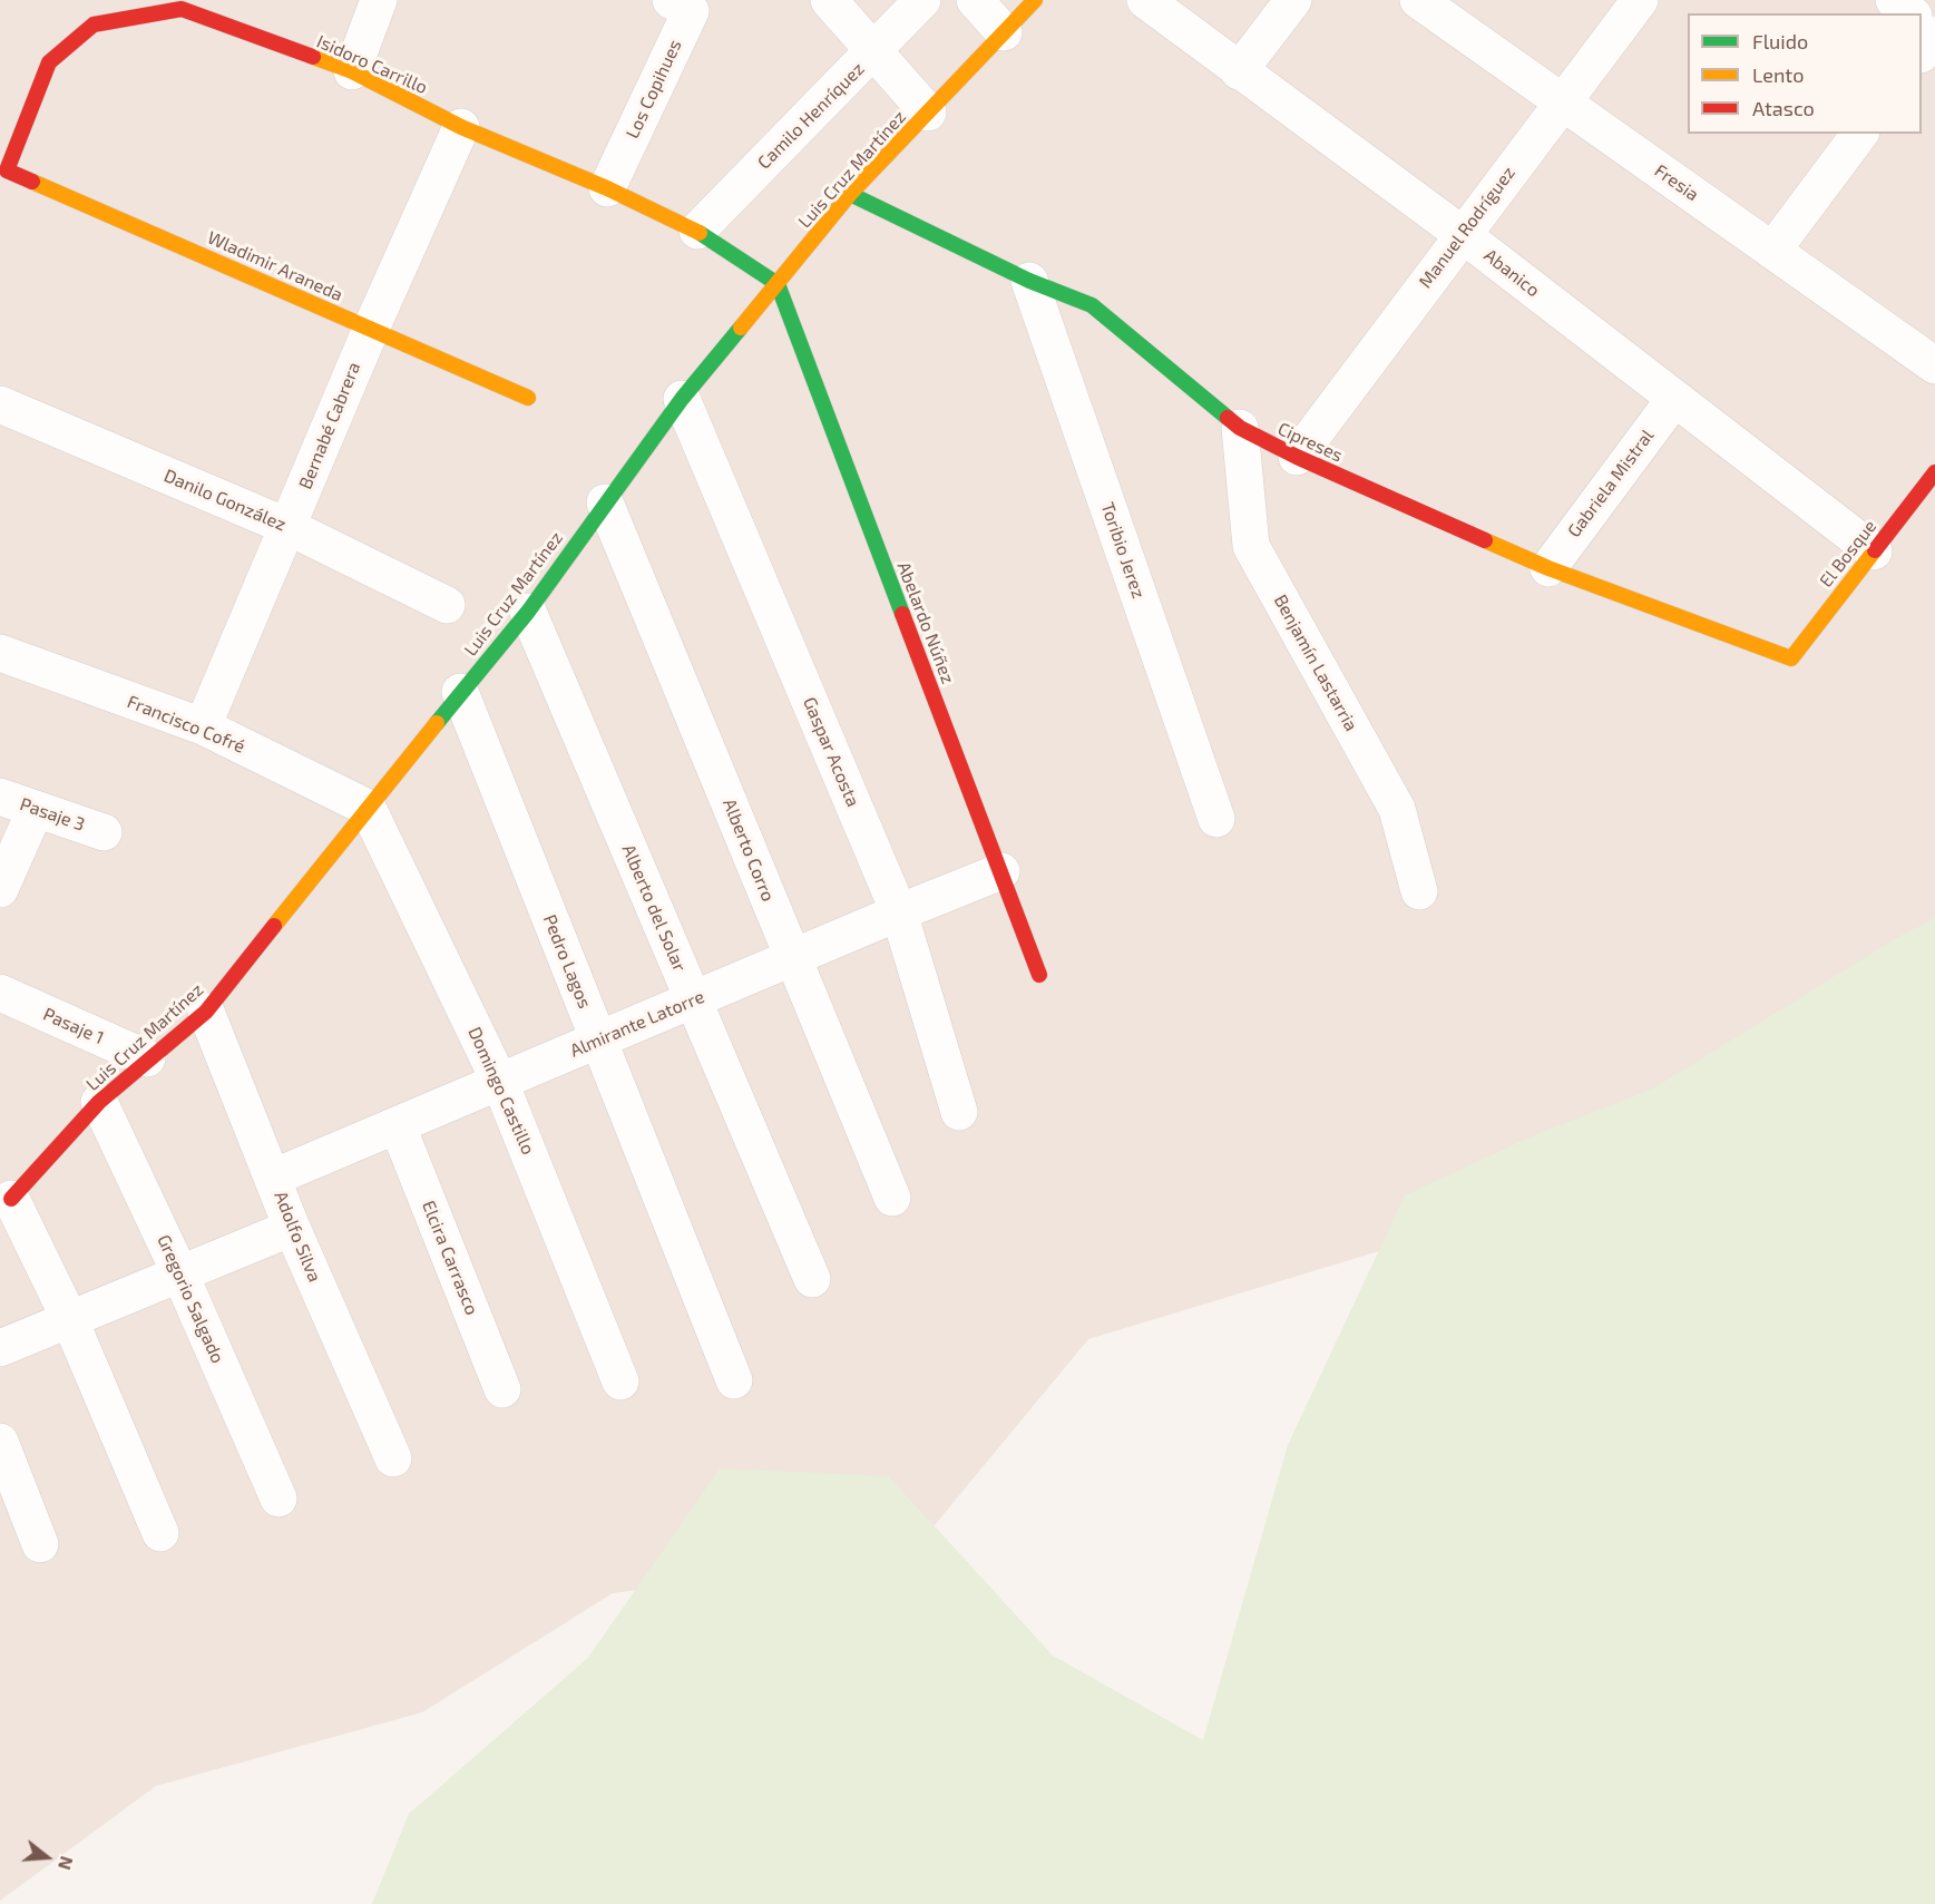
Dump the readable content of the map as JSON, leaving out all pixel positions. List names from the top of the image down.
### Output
{
  "streets": {
    "street": [
      "Isidoro Carrillo",
      "Los Copihues",
      "Camilo Henríquez",
      "Luis Cruz Martínez",
      "Fresia",
      "Manuel Rodríguez",
      "Wladimir Araneda",
      "Abanico",
      "Bernabé Cabrera",
      "Cipreses",
      "Gabriela Mistral",
      "Danilo González",
      "Toribio Jerez",
      "El Bosque",
      "Abelardo Núñez",
      "Benjamín Lastarria",
      "Francisco Cofré",
      "Gaspar Acosta",
      "Pasaje 3",
      "Alberto Corro",
      "Alberto del Solar",
      "Pedro Lagos",
      "Almirante Latorre",
      "Pasaje 1",
      "Domingo Castillo",
      "Adolfo Silva",
      "Elcira Carrasco",
      "Gregorio Salgado"
    ]
  },
  "crossings": [
    ["Isidoro Carrillo", "Los Copihues"],
    ["Isidoro Carrillo", "Camilo Henríquez"],
    ["Isidoro Carrillo", "Luis Cruz Martínez"],
    ["Isidoro Carrillo", "Wladimir Araneda"],
    ["Isidoro Carrillo", "Bernabé Cabrera"],
    ["Isidoro Carrillo", "Abelardo Núñez"],
    ["Luis Cruz Martínez", "Cipreses"],
    ["Luis Cruz Martínez", "Abelardo Núñez"],
    ["Luis Cruz Martínez", "Francisco Cofré"],
    ["Luis Cruz Martínez", "Gaspar Acosta"],
    ["Luis Cruz Martínez", "Alberto Corro"],
    ["Luis Cruz Martínez", "Alberto del Solar"],
    ["Luis Cruz Martínez", "Pedro Lagos"],
    ["Luis Cruz Martínez", "Pasaje 1"],
    ["Luis Cruz Martínez", "Domingo Castillo"],
    ["Luis Cruz Martínez", "Adolfo Silva"],
    ["Luis Cruz Martínez", "Gregorio Salgado"],
    ["Fresia", "Manuel Rodríguez"],
    ["Manuel Rodríguez", "Abanico"],
    ["Manuel Rodríguez", "Cipreses"],
    ["Wladimir Araneda", "Bernabé Cabrera"],
    ["Abanico", "Gabriela Mistral"],
    ["Abanico", "El Bosque"],
    ["Bernabé Cabrera", "Danilo González"],
    ["Bernabé Cabrera", "Francisco Cofré"],
    ["Cipreses", "Gabriela Mistral"],
    ["Cipreses", "Toribio Jerez"],
    ["Cipreses", "El Bosque"],
    ["Cipreses", "Benjamín Lastarria"],
    ["Abelardo Núñez", "Almirante Latorre"],
    ["Francisco Cofré", "Domingo Castillo"],
    ["Gaspar Acosta", "Almirante Latorre"],
    ["Alberto Corro", "Almirante Latorre"],
    ["Alberto del Solar", "Almirante Latorre"],
    ["Pedro Lagos", "Almirante Latorre"],
    ["Almirante Latorre", "Domingo Castillo"],
    ["Almirante Latorre", "Adolfo Silva"],
    ["Almirante Latorre", "Elcira Carrasco"]
  ],
  "legend": ["Fluido", "Lento", "Atasco"],
  "north": "right"
}
